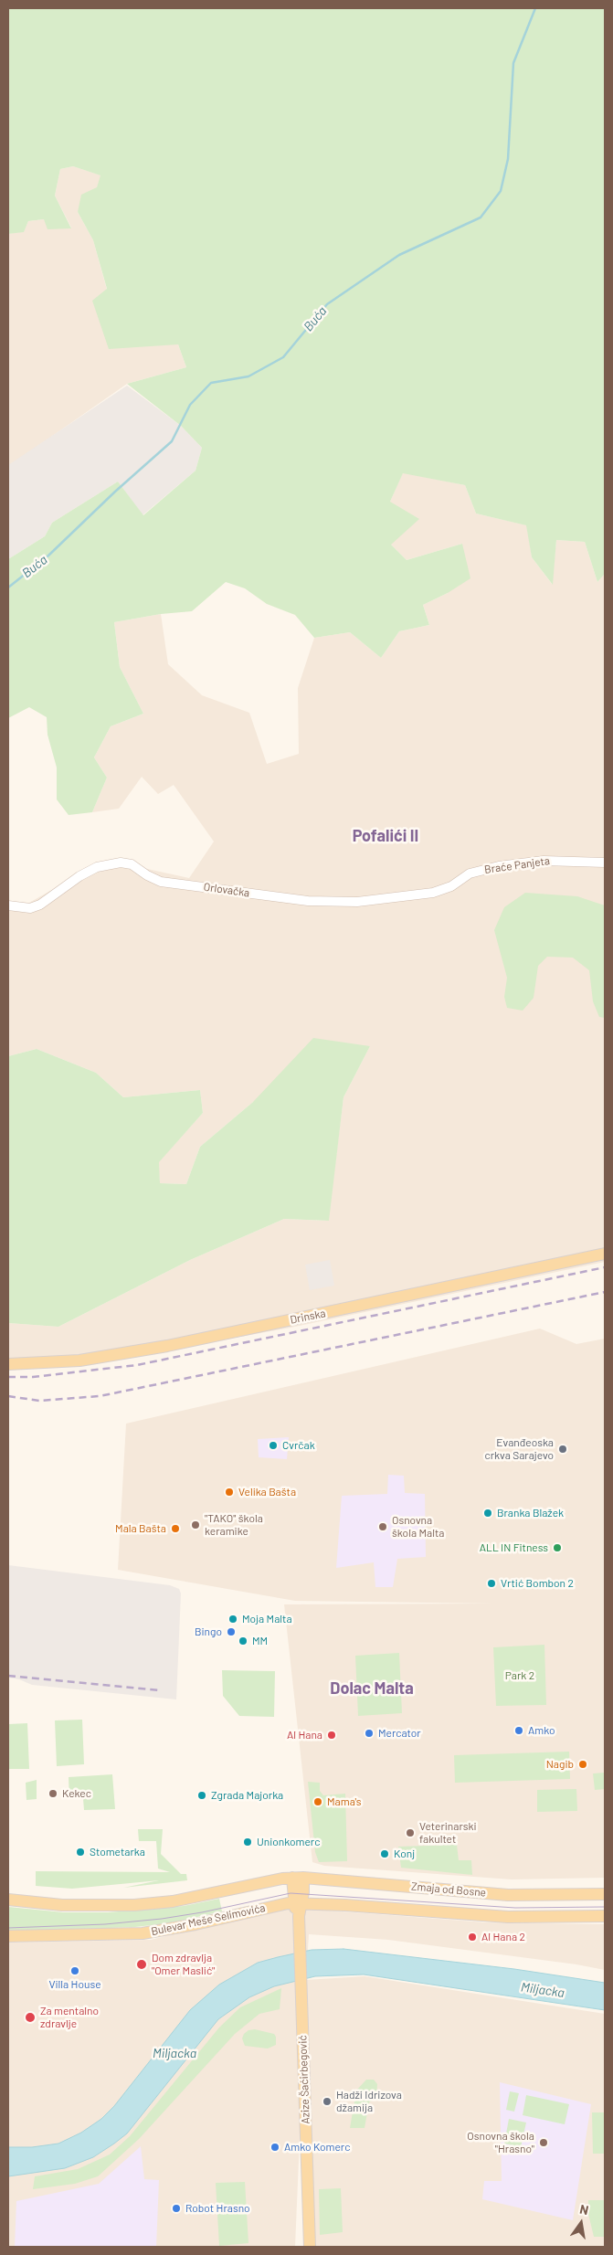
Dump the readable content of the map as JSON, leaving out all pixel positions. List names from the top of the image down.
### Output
{
  "streets": {
    "main road": [
      "Drinska",
      "Zmaja od Bosne",
      "Bulevar Meše Selimovića",
      "Azize Šaćirbegović"
    ],
    "street": ["Braće Panjeta", "Orlovačka"]
  },
  "crossings": [
    ["Braće Panjeta", "Orlovačka"],
    ["Zmaja od Bosne", "Bulevar Meše Selimovića"],
    ["Zmaja od Bosne", "Azize Šaćirbegović"],
    ["Bulevar Meše Selimovića", "Azize Šaćirbegović"]
  ],
  "districts": ["Pofalići II", "Dolac Malta"],
  "water": ["Buća", "Miljacka"],
  "parks": ["Park 2"],
  "places": [
    "Cvrčak",
    "Evanđeoska crkva Sarajevo",
    "Velika Bašta",
    "Branka Blažek",
    "\"TAKO\" škola keramike",
    "Osnovna škola Malta",
    "Mala Bašta",
    "ALL IN Fitness",
    "Vrtić Bombon 2",
    "Moja Malta",
    "Bingo",
    "MM",
    "Amko",
    "Mercator",
    "Al Hana",
    "Nagib",
    "Kekec",
    "Zgrada Majorka",
    "Mama's",
    "Veterinarski fakultet",
    "Unionkomerc",
    "Stometarka",
    "Konj",
    "Al Hana 2",
    "Dom zdravlja \"Omer Maslić\"",
    "Villa House",
    "Za mentalno zdravlje",
    "Hadži Idrizova džamija",
    "Osnovna škola \"Hrasno\"",
    "Amko Komerc",
    "Robot Hrasno"
  ],
  "north": "top"
}
